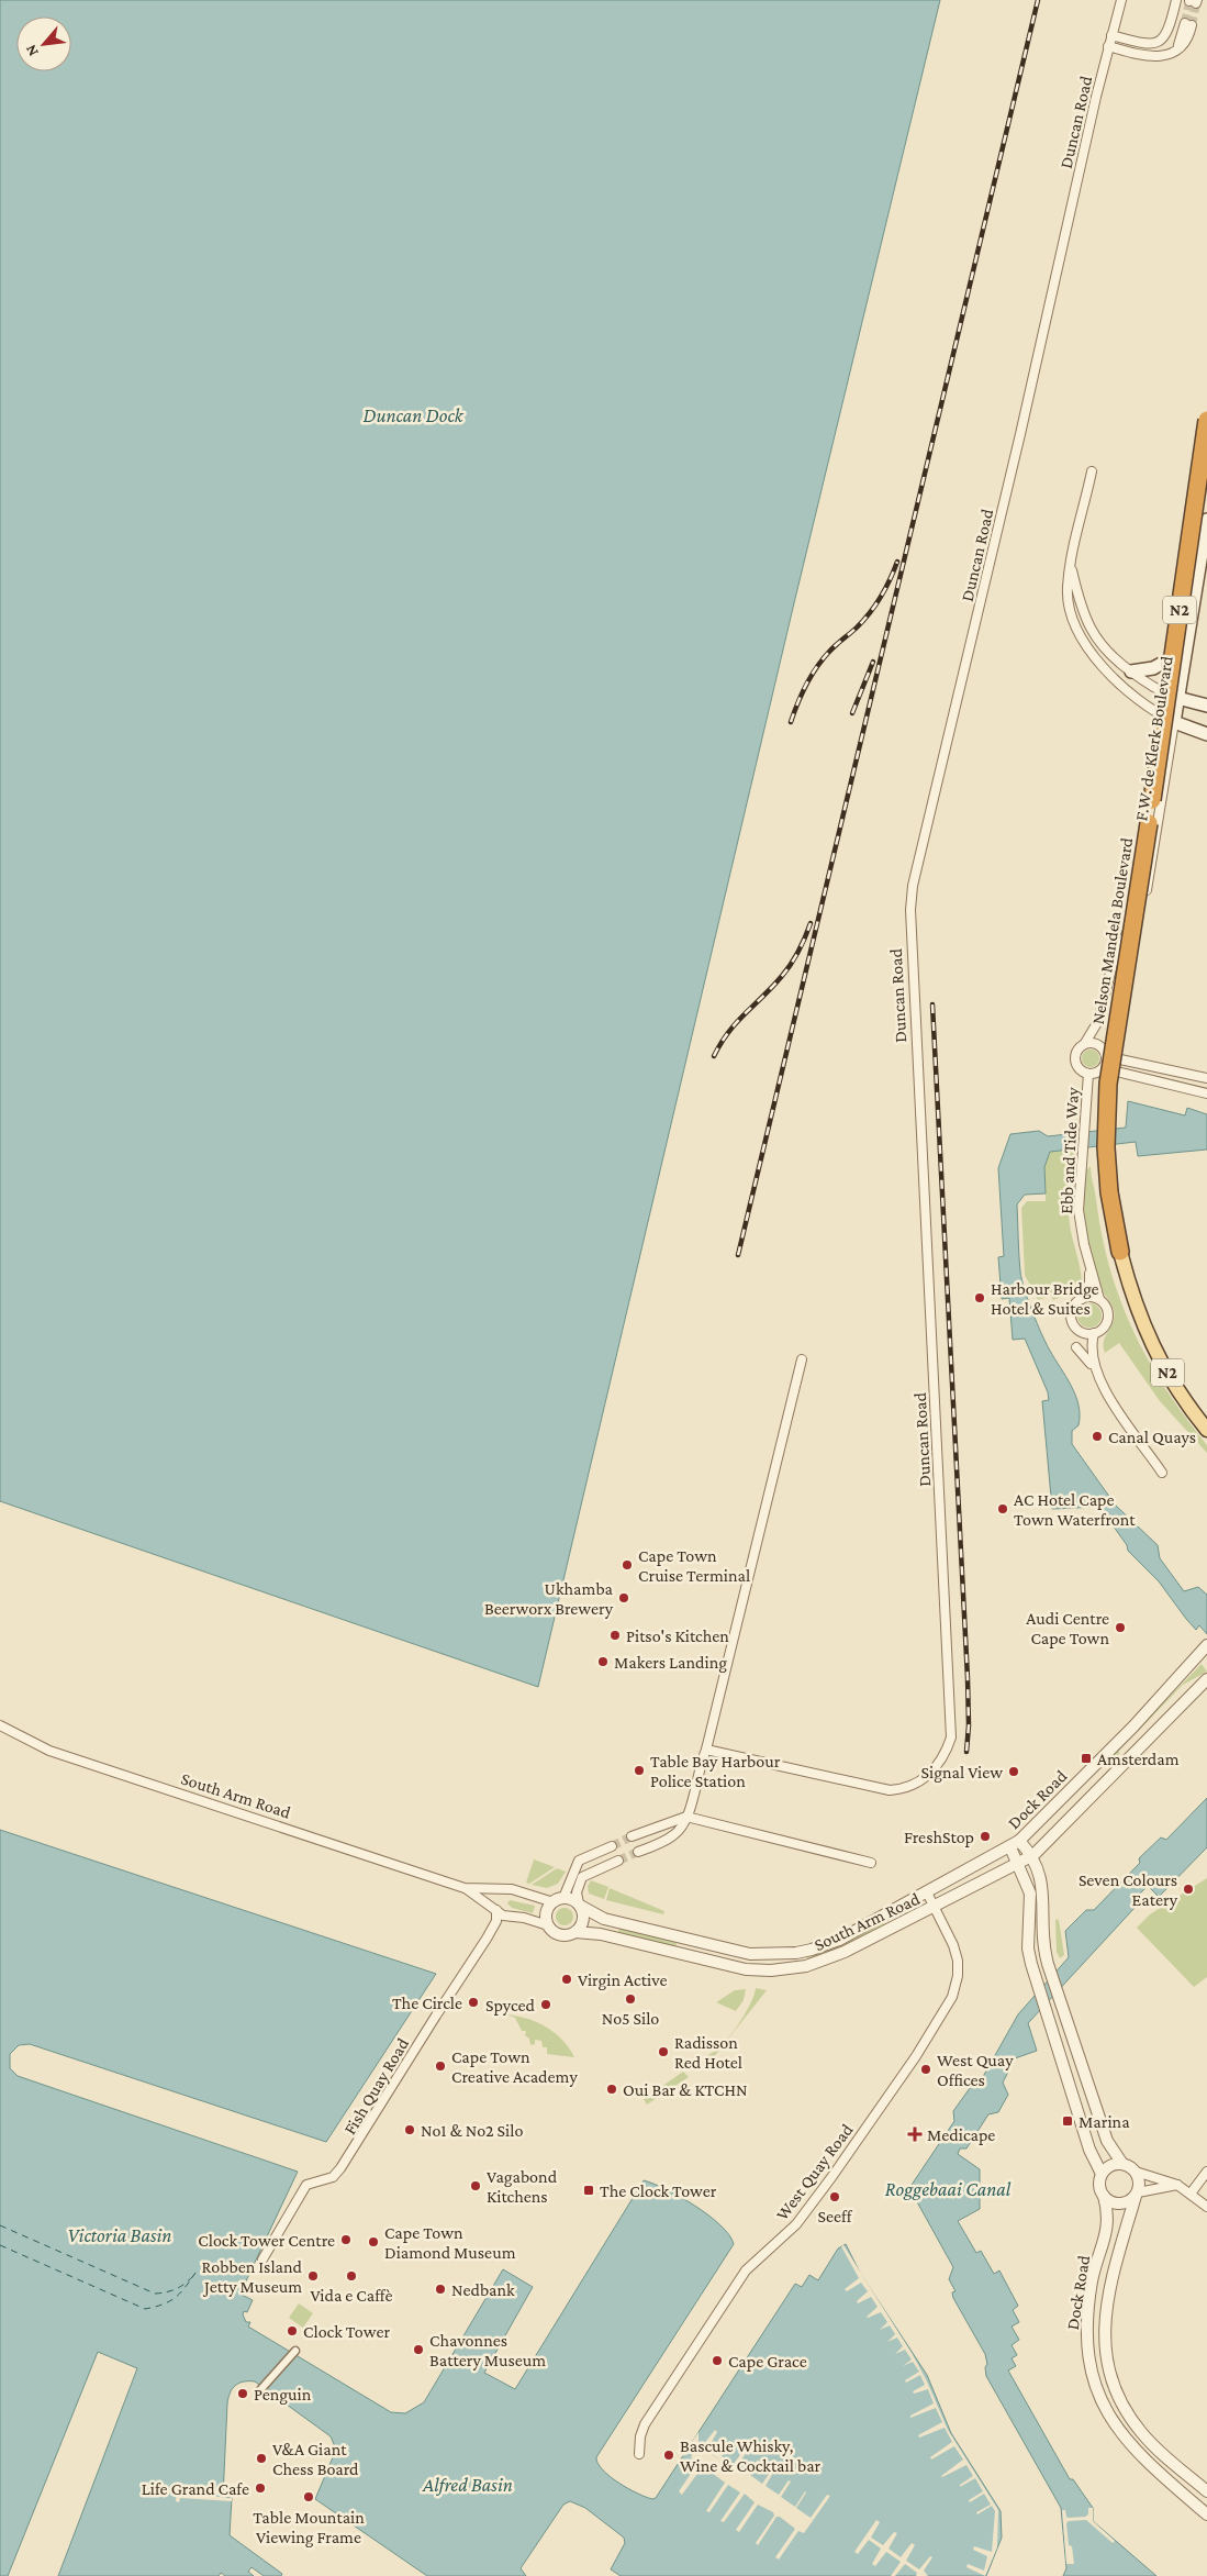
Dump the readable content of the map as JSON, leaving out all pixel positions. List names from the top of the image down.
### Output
{
  "streets": {
    "highway": ["N2", "Nelson Mandela Boulevard"],
    "main road": ["F.W. de Klerk Boulevard"],
    "street": [
      "Duncan Road",
      "Ebb and Tide Way",
      "South Arm Road",
      "Dock Road",
      "Fish Quay Road",
      "West Quay Road"
    ]
  },
  "crossings": [
    ["F.W. de Klerk Boulevard", "Ebb and Tide Way"],
    ["South Arm Road", "Dock Road"],
    ["South Arm Road", "Fish Quay Road"],
    ["South Arm Road", "West Quay Road"]
  ],
  "water": [
    "Duncan Dock",
    "Roggebaai Canal",
    "Victoria Basin",
    "Alfred Basin"
  ],
  "places": {
    "other": [
      "Harbour Bridge Hotel & Suites",
      "Canal Quays",
      "AC Hotel Cape Town Waterfront",
      "Cape Town Cruise Terminal",
      "Ukhamba Beerworx Brewery",
      "Audi Centre Cape Town",
      "Pitso's Kitchen",
      "Makers Landing",
      "Table Bay Harbour Police Station",
      "Signal View",
      "FreshStop",
      "Seven Colours Eatery",
      "Virgin Active",
      "No5 Silo",
      "The Circle",
      "Spyced",
      "Radisson Red Hotel",
      "Cape Town Creative Academy",
      "West Quay Offices",
      "Oui Bar & KTCHN",
      "No1 & No2 Silo",
      "Vagabond Kitchens",
      "Seeff",
      "Clock Tower Centre",
      "Cape Town Diamond Museum",
      "Robben Island Jetty Museum",
      "Vida e Caffè",
      "Nedbank",
      "Clock Tower",
      "Chavonnes Battery Museum",
      "Cape Grace",
      "Penguin",
      "Bascule Whisky, Wine & Cocktail bar",
      "V&A Giant Chess Board",
      "Life Grand Cafe",
      "Table Mountain Viewing Frame"
    ],
    "transit": ["Amsterdam", "Marina", "The Clock Tower"],
    "health": ["Medicape"]
  },
  "north": "bottom left"
}
